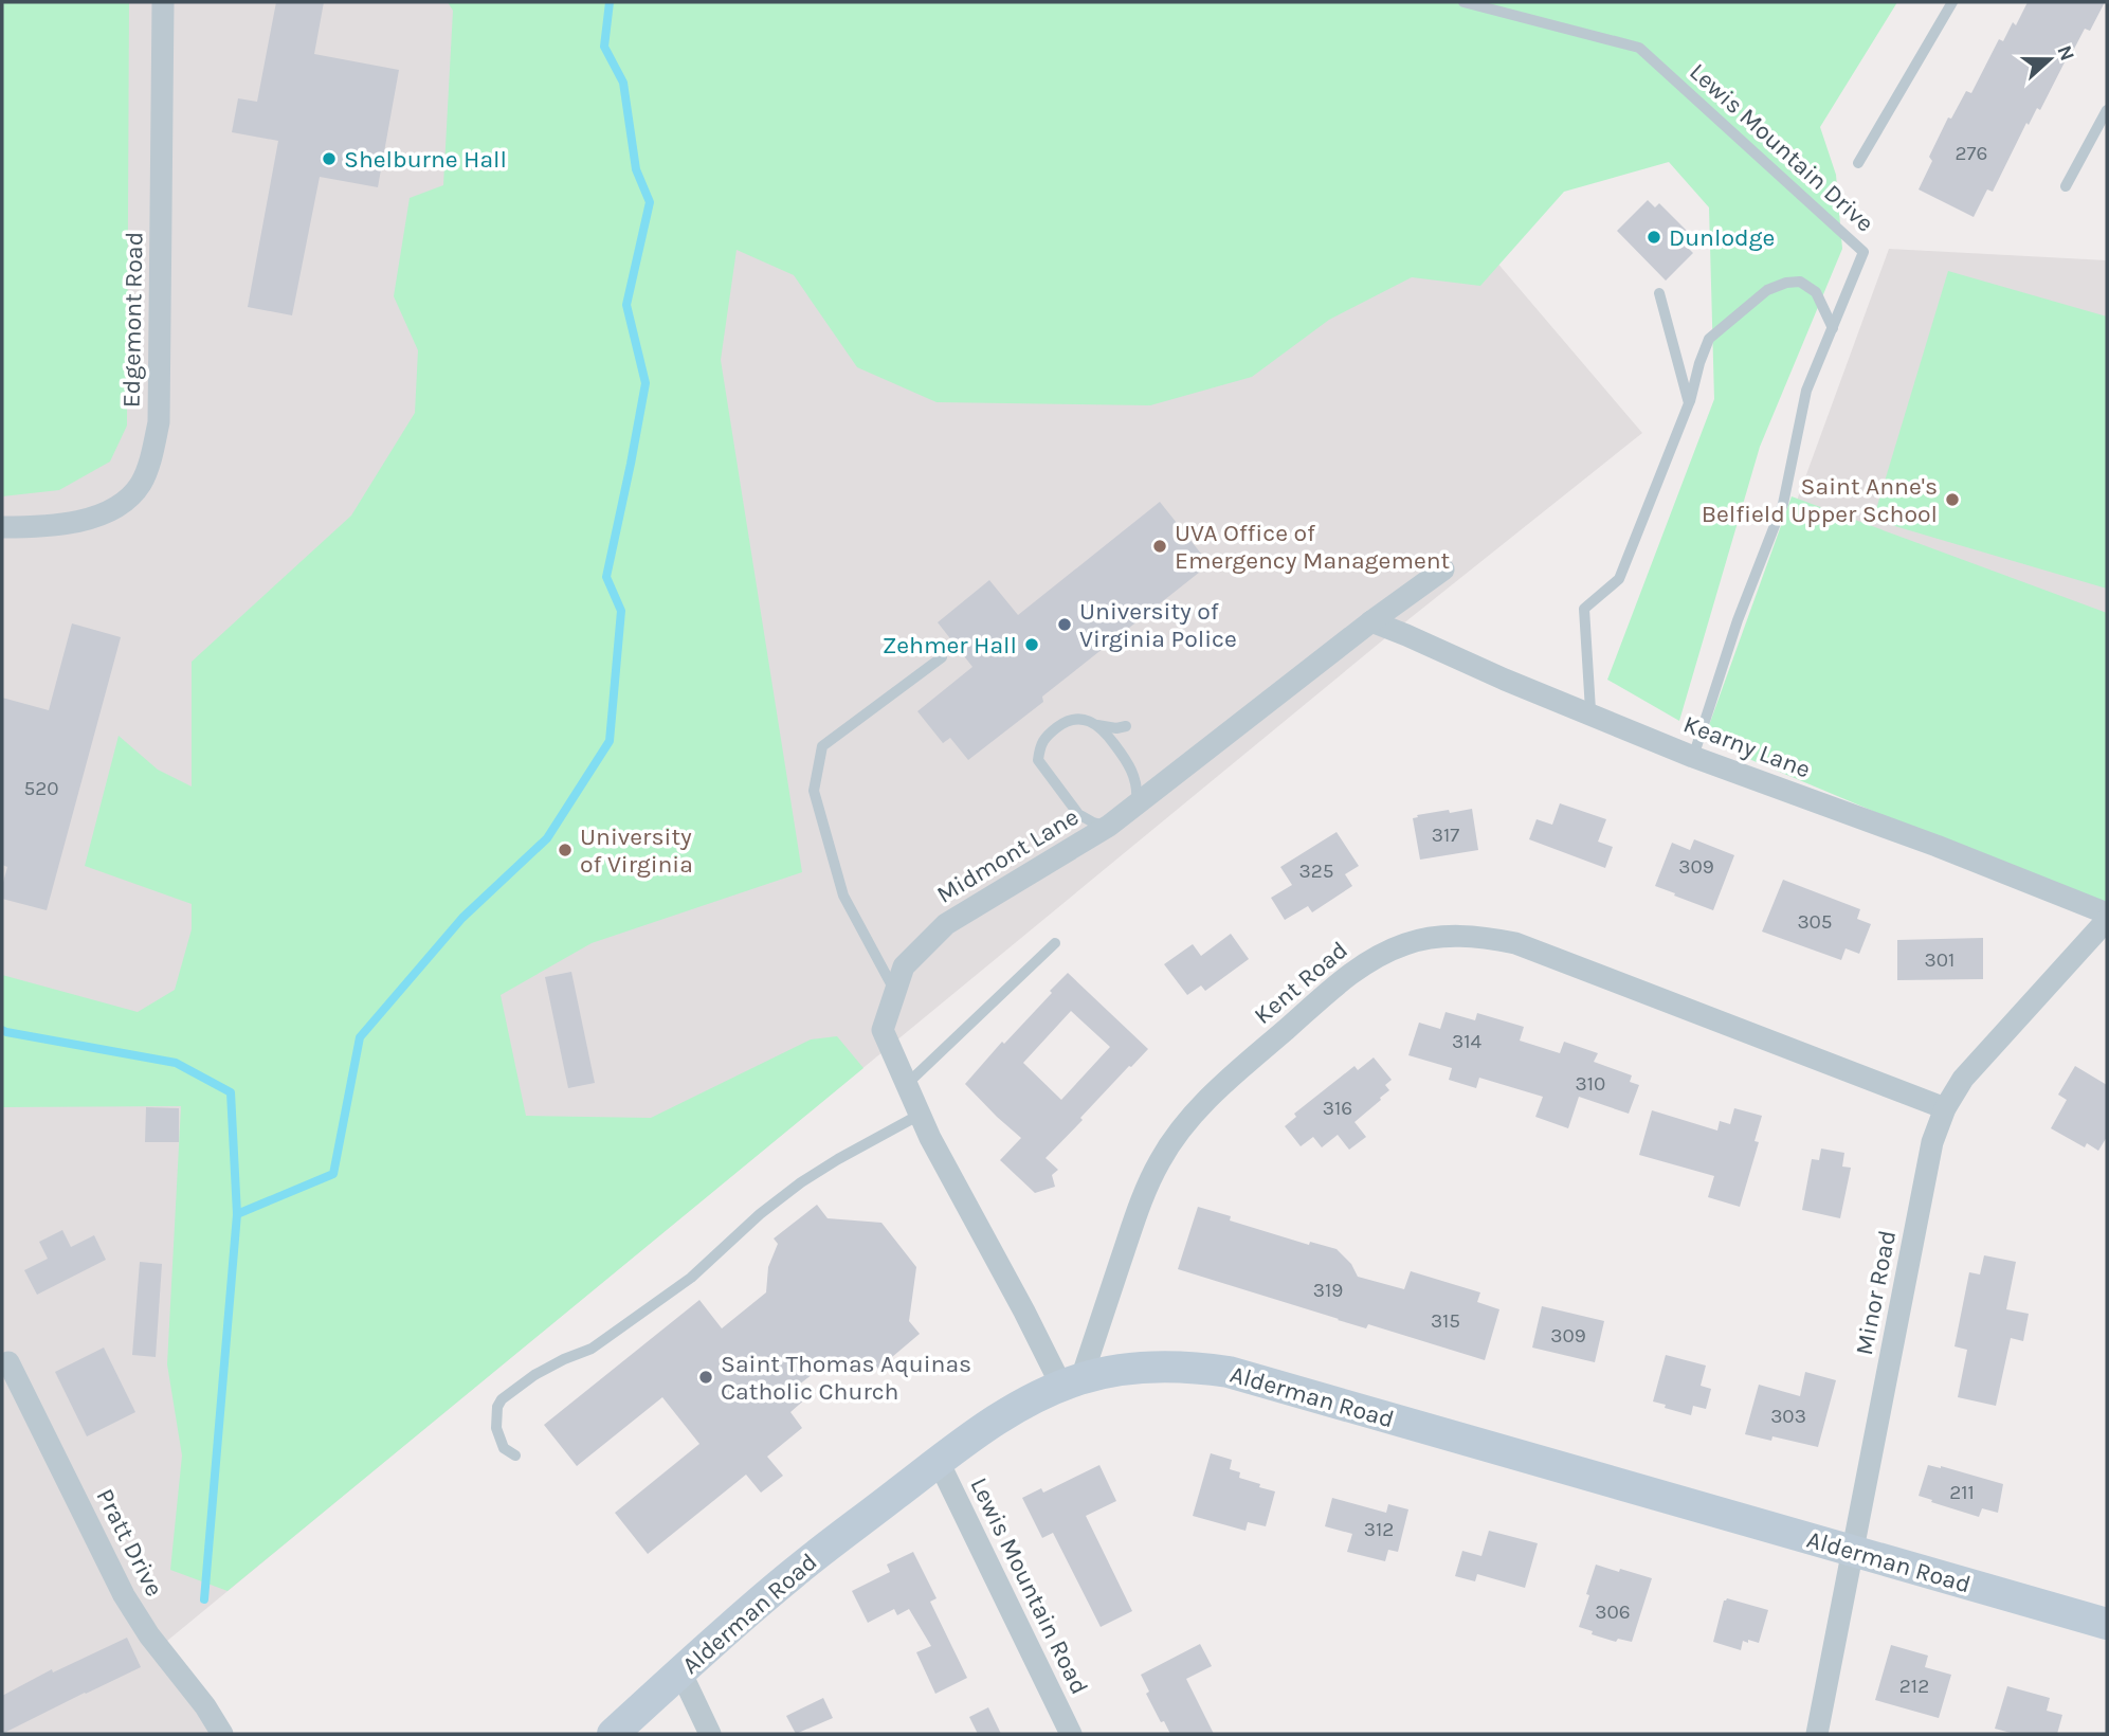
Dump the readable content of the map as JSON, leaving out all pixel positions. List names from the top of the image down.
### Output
{
  "streets": {
    "main road": ["Alderman Road"],
    "street": [
      "Edgemont Road",
      "Kearny Lane",
      "Midmont Lane",
      "Kent Road",
      "Minor Road",
      "Pratt Drive",
      "Lewis Mountain Road"
    ],
    "lane": ["Lewis Mountain Drive"]
  },
  "crossings": [
    ["Lewis Mountain Drive", "Kearny Lane"],
    ["Kearny Lane", "Midmont Lane"],
    ["Midmont Lane", "Kent Road"],
    ["Midmont Lane", "Alderman Road"],
    ["Kent Road", "Minor Road"],
    ["Kent Road", "Alderman Road"],
    ["Minor Road", "Alderman Road"],
    ["Alderman Road", "Lewis Mountain Road"]
  ],
  "places": [
    "Shelburne Hall",
    "Dunlodge",
    "Saint Anne's Belfield Upper School",
    "UVA Office of Emergency Management",
    "University of Virginia Police",
    "Zehmer Hall",
    "University of Virginia",
    "Saint Thomas Aquinas Catholic Church"
  ],
  "house_numbers": [
    "276",
    "520",
    "317",
    "309",
    "325",
    "305",
    "301",
    "314",
    "310",
    "316",
    "319",
    "315",
    "309",
    "303",
    "211",
    "312",
    "306",
    "212"
  ],
  "north": "right"
}
